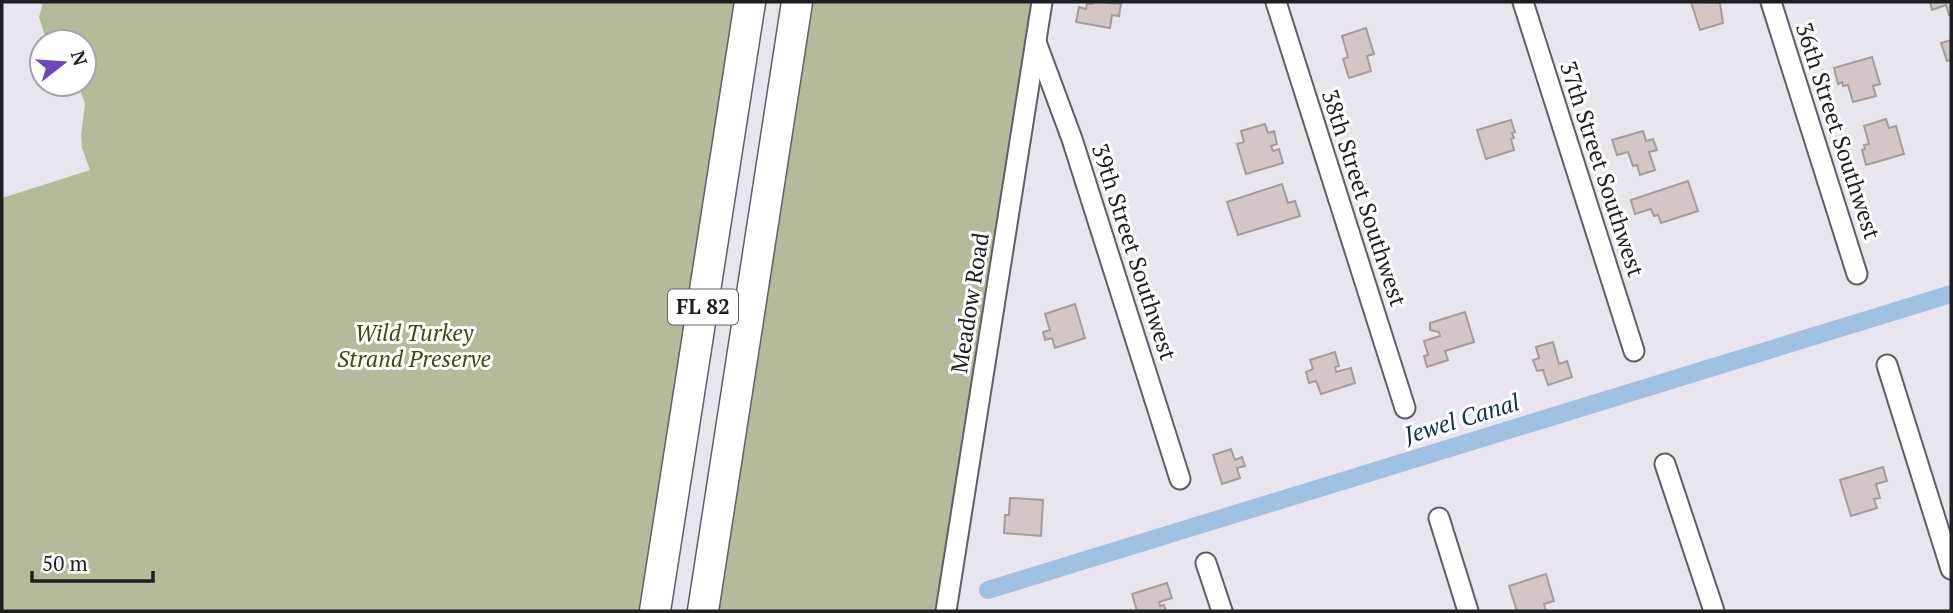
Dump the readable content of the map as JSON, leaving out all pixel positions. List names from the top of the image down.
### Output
{
  "streets": {
    "highway": ["FL 82"],
    "street": [
      "36th Street Southwest",
      "37th Street Southwest",
      "38th Street Southwest",
      "39th Street Southwest",
      "Meadow Road"
    ]
  },
  "crossings": [
    ["39th Street Southwest", "Meadow Road"]
  ],
  "water": ["Jewel Canal"],
  "parks": ["Wild Turkey Strand Preserve"],
  "scale_bar": "50 m",
  "north": "right"
}
